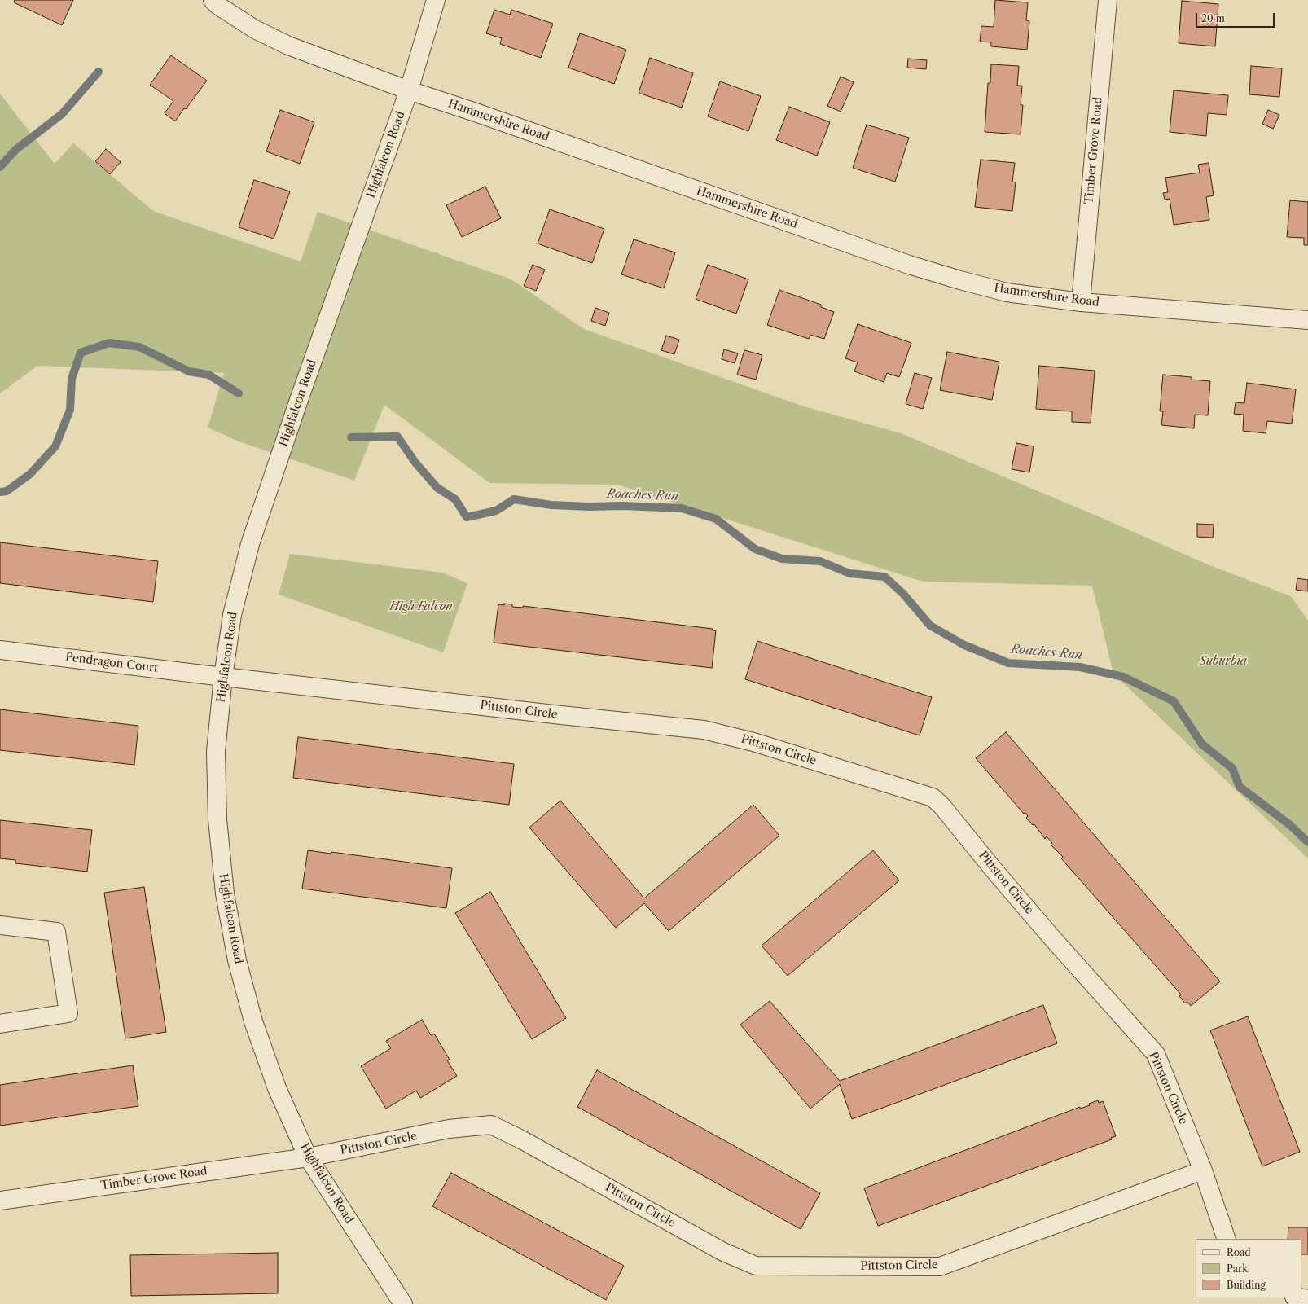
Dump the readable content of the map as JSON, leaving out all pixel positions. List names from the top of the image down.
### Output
{
  "streets": {
    "street": [
      "Hammershire Road",
      "Timber Grove Road",
      "Highfalcon Road",
      "Pendragon Court",
      "Pittston Circle"
    ]
  },
  "crossings": [
    ["Hammershire Road", "Timber Grove Road"],
    ["Hammershire Road", "Highfalcon Road"],
    ["Timber Grove Road", "Highfalcon Road"],
    ["Timber Grove Road", "Pittston Circle"],
    ["Highfalcon Road", "Pendragon Court"],
    ["Highfalcon Road", "Pittston Circle"],
    ["Pendragon Court", "Pittston Circle"]
  ],
  "water": ["Roaches Run"],
  "parks": ["High Falcon", "Suburbia"],
  "legend": ["Road", "Park", "Building"],
  "scale_bar": "20 m"
}
